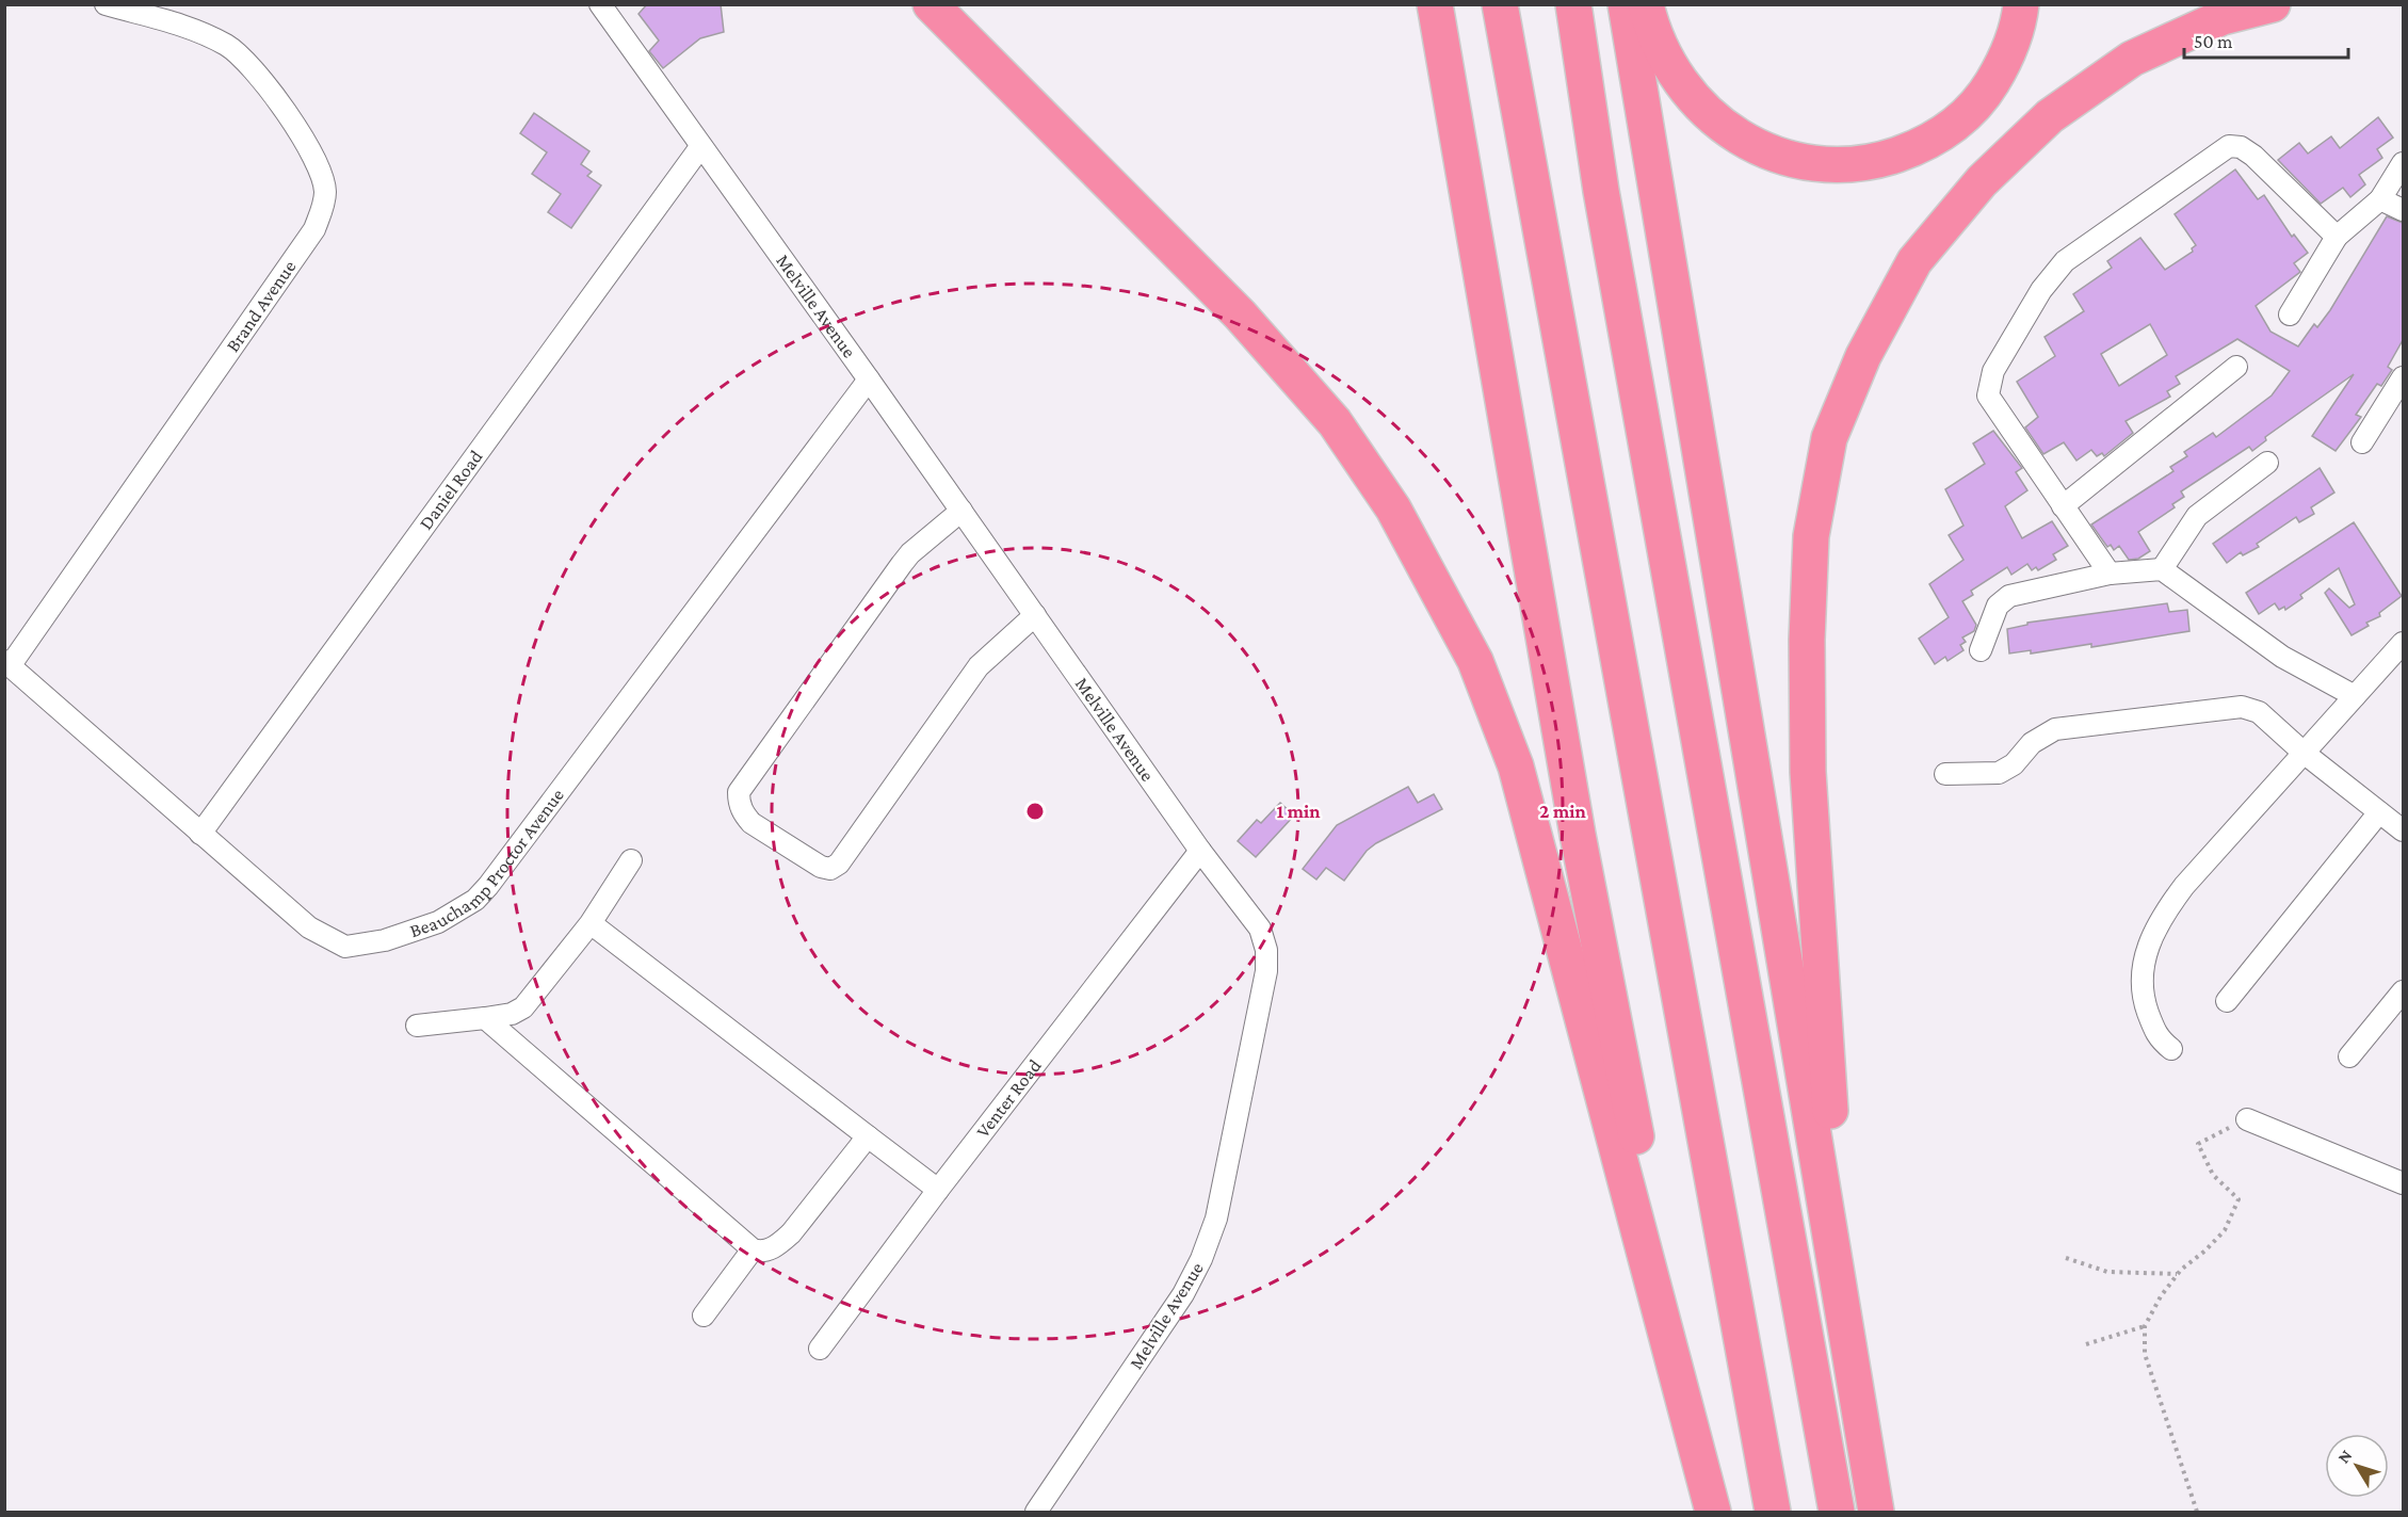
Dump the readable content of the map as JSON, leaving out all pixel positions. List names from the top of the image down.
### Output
{
  "streets": {
    "street": [
      "Brand Avenue",
      "Melville Avenue",
      "Daniel Road",
      "Beauchamp Proctor Avenue",
      "Venter Road"
    ]
  },
  "crossings": [
    ["Brand Avenue", "Beauchamp Proctor Avenue"],
    ["Melville Avenue", "Daniel Road"],
    ["Melville Avenue", "Beauchamp Proctor Avenue"],
    ["Melville Avenue", "Venter Road"],
    ["Daniel Road", "Beauchamp Proctor Avenue"]
  ],
  "scale_bar": "50 m",
  "north": "top left",
  "rings": ["1 min", "2 min"]
}
